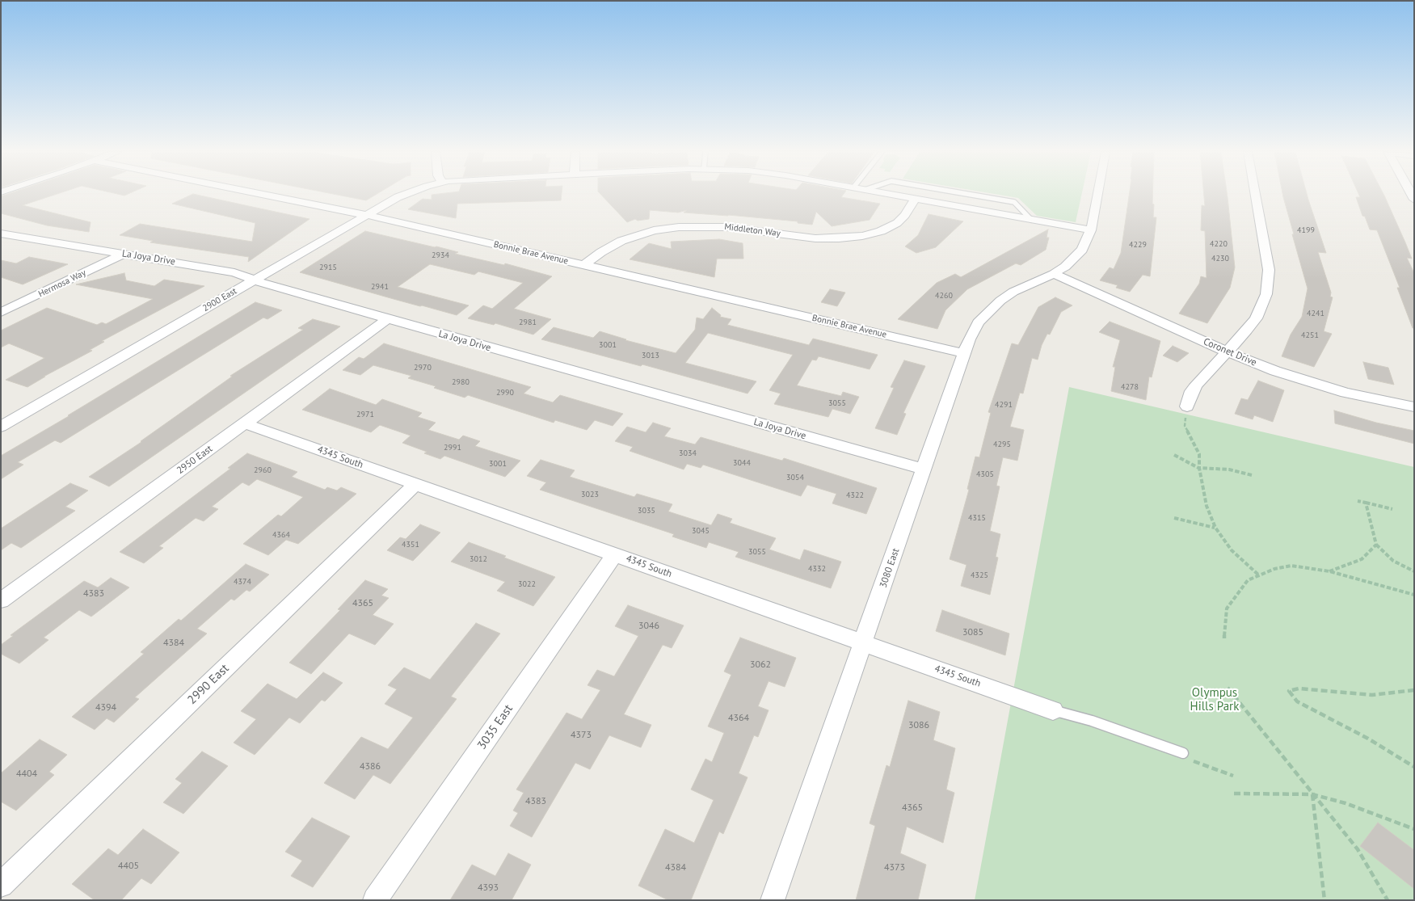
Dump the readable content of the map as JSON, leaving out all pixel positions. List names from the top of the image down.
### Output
{
  "streets": {
    "street": [
      "Middleton Way",
      "Bonnie Brae Avenue",
      "La Joya Drive",
      "Hermosa Way",
      "2900 East",
      "Coronet Drive",
      "4345 South",
      "2950 East",
      "3080 East",
      "2990 East",
      "3035 East"
    ]
  },
  "crossings": [
    ["Middleton Way", "Bonnie Brae Avenue"],
    ["Middleton Way", "2900 East"],
    ["Bonnie Brae Avenue", "2900 East"],
    ["Bonnie Brae Avenue", "3080 East"],
    ["La Joya Drive", "Hermosa Way"],
    ["La Joya Drive", "2900 East"],
    ["La Joya Drive", "2950 East"],
    ["La Joya Drive", "3080 East"],
    ["2900 East", "3080 East"],
    ["Coronet Drive", "3080 East"],
    ["4345 South", "2950 East"],
    ["4345 South", "3080 East"],
    ["4345 South", "2990 East"],
    ["4345 South", "3035 East"]
  ],
  "parks": ["Olympus Hills Park"],
  "house_numbers": [
    "4199",
    "4220",
    "4229",
    "2934",
    "4230",
    "2915",
    "2941",
    "4260",
    "4241",
    "2981",
    "4251",
    "3001",
    "3013",
    "2970",
    "2980",
    "4278",
    "2990",
    "3055",
    "4291",
    "2971",
    "4295",
    "2991",
    "3034",
    "3044",
    "3001",
    "2960",
    "4305",
    "3054",
    "3023",
    "4322",
    "3035",
    "4315",
    "3045",
    "4364",
    "4351",
    "3055",
    "3012",
    "4332",
    "4325",
    "4374",
    "3022",
    "4383",
    "4365",
    "3046",
    "3085",
    "4384",
    "3062",
    "4394",
    "4364",
    "3086",
    "4373",
    "4386",
    "4404",
    "4383",
    "4365",
    "4405",
    "4384",
    "4373",
    "4393"
  ]
}
